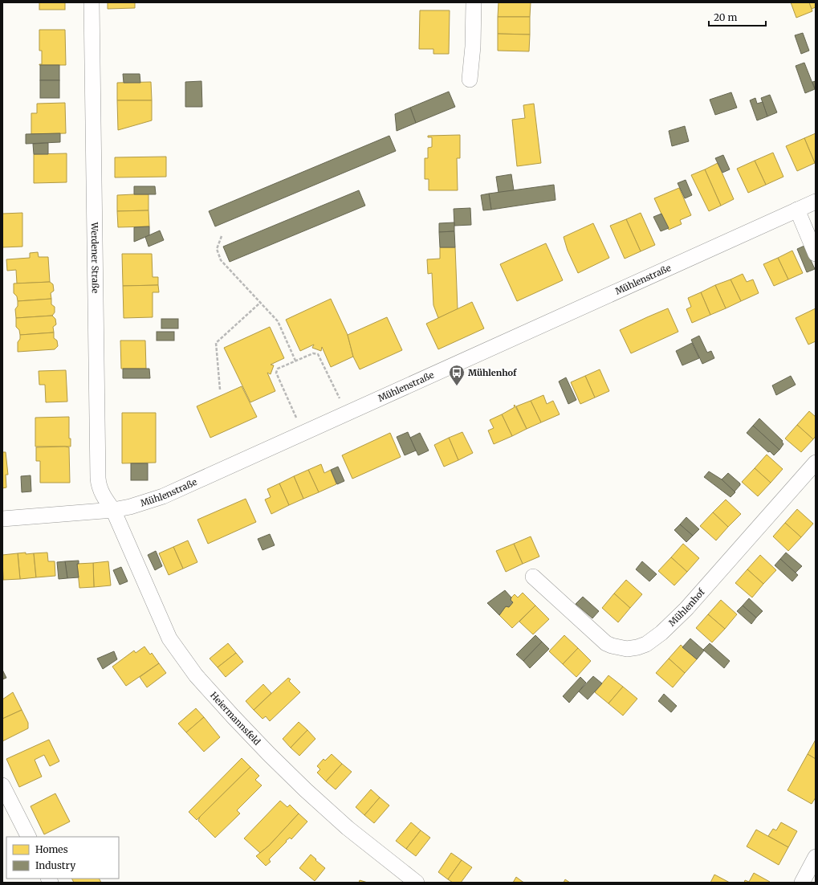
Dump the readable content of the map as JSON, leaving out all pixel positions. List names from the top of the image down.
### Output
{
  "streets": {
    "street": [
      "Werdener Straße",
      "Mühlenstraße",
      "Mühlenhof",
      "Heiermannsfeld"
    ]
  },
  "crossings": [
    ["Werdener Straße", "Mühlenstraße"],
    ["Werdener Straße", "Heiermannsfeld"],
    ["Mühlenstraße", "Heiermannsfeld"]
  ],
  "places": {
    "bus stop": ["Mühlenhof"]
  },
  "legend": ["Homes", "Industry"],
  "scale_bar": "20 m"
}
